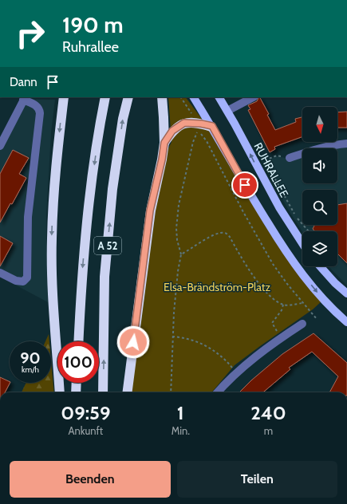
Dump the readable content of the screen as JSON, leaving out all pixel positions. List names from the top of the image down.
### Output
{
  "streets": {
    "highway": ["A 52"],
    "main road": ["RUHRALLEE"]
  },
  "parks": ["Elsa-Brändström-Platz"],
  "north": "bottom",
  "page": {
    "turn": ["190 m", "Ruhrallee"],
    "then": "Dann",
    "speed": "90 km/h",
    "limit": "100",
    "eta": [
      "09:59",
      "Ankunft",
      "1",
      "Min.",
      "240",
      "m"
    ],
    "buttons": ["Beenden", "Teilen"]
  }
}
